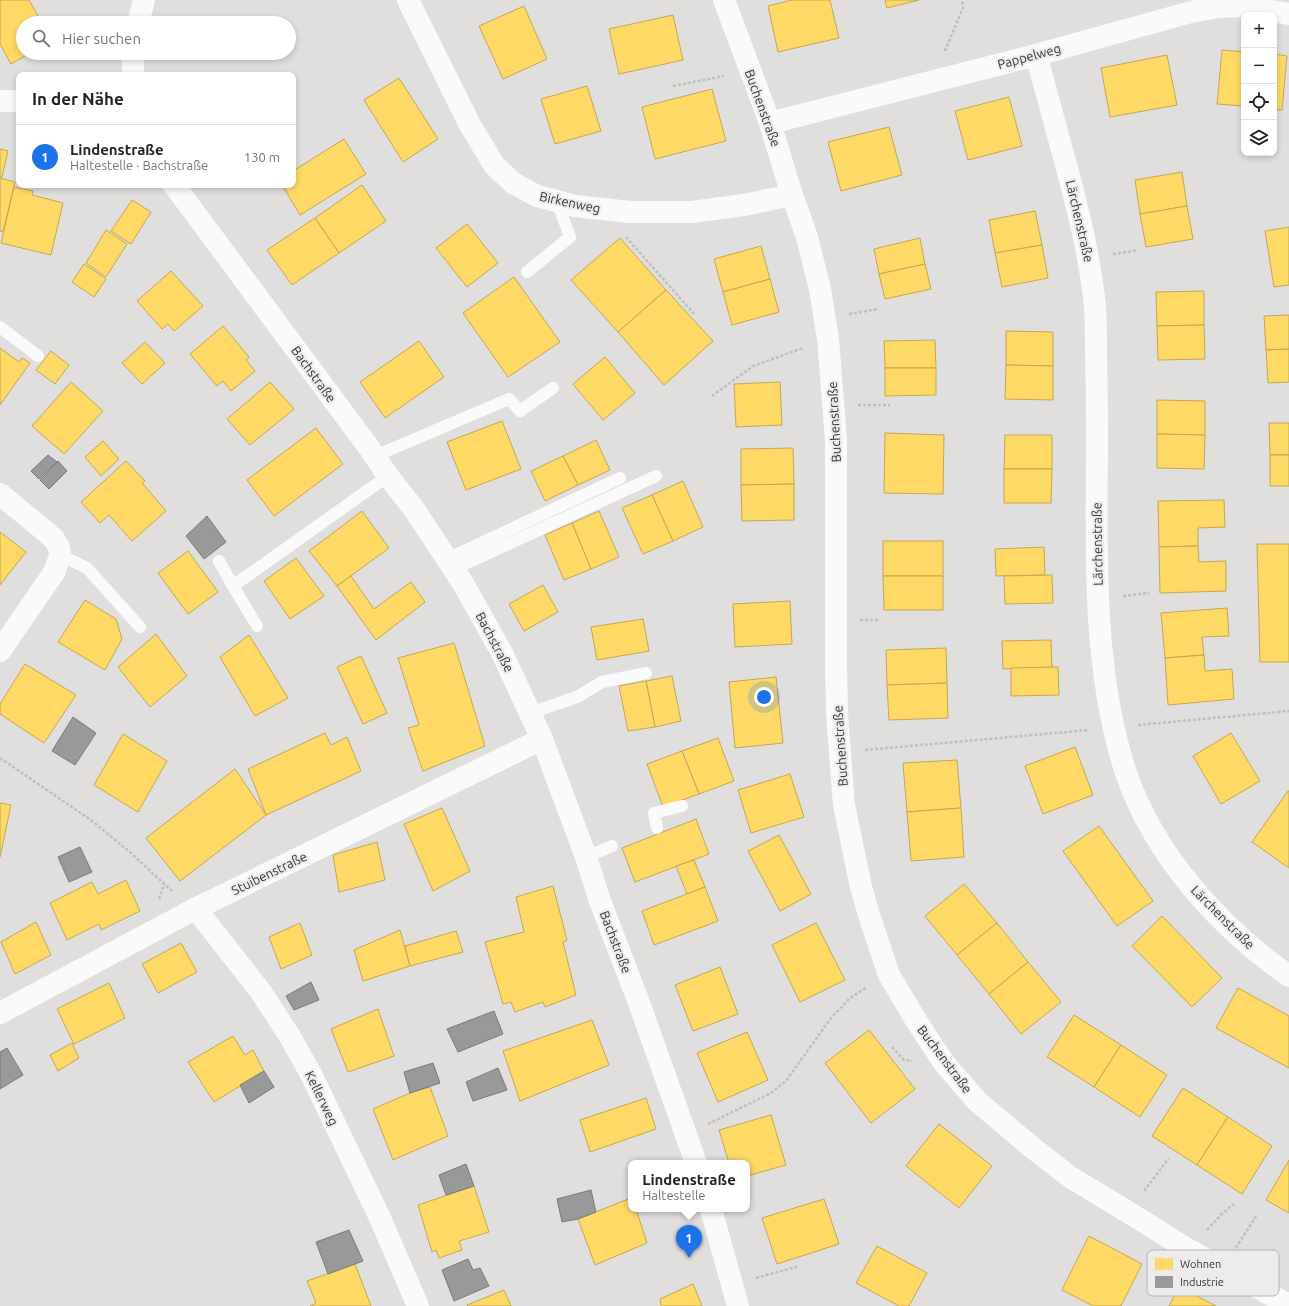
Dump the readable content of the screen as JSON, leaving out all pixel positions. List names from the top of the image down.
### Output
{
  "streets": {
    "street": [
      "Pappelweg",
      "Buchenstraße",
      "Birkenweg",
      "Lärchenstraße",
      "Bachstraße",
      "Stuibenstraße",
      "Kellerweg"
    ]
  },
  "crossings": [
    ["Pappelweg", "Buchenstraße"],
    ["Pappelweg", "Lärchenstraße"],
    ["Buchenstraße", "Birkenweg"],
    ["Bachstraße", "Stuibenstraße"],
    ["Stuibenstraße", "Kellerweg"]
  ],
  "legend": ["Wohnen", "Industrie"],
  "page": {
    "map_buttons": ["+", "−"],
    "search": "Hier suchen",
    "heading": "In der Nähe",
    "list": [
      {
        "mark": "1",
        "name": "Lindenstraße",
        "note": "Haltestelle · Bachstraße",
        "value": "130 m"
      }
    ],
    "popup": ["Lindenstraße", "Haltestelle"],
    "pins": "1"
  }
}
